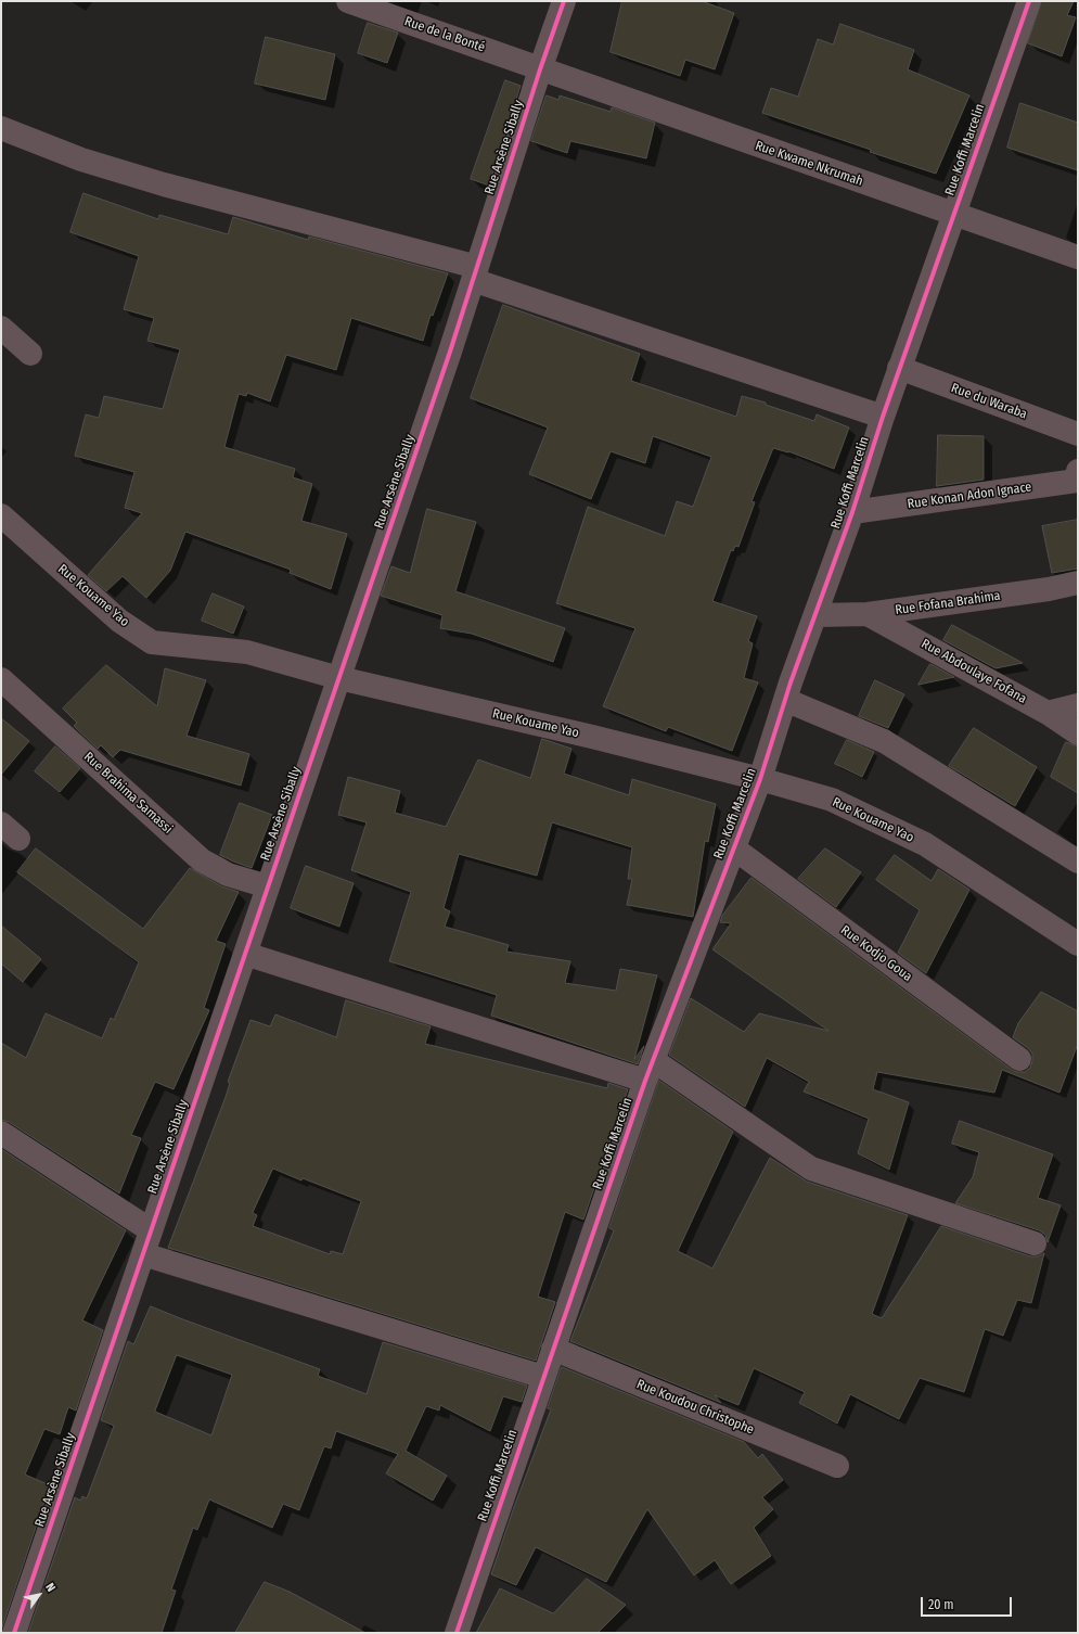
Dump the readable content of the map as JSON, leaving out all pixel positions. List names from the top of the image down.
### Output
{
  "streets": {
    "street": [
      "Rue de la Bonté",
      "Rue Arsène Sibally",
      "Rue Koffi Marcelin",
      "Rue Kwame Nkrumah",
      "Rue du Waraba",
      "Rue Konan Adon Ignace",
      "Rue Kouame Yao",
      "Rue Fofana Brahima",
      "Rue Abdoulaye Fofana",
      "Rue Brahima Samassi",
      "Rue Kodjo Goua",
      "Rue Koudou Christophe"
    ]
  },
  "crossings": [
    ["Rue de la Bonté", "Rue Arsène Sibally"],
    ["Rue de la Bonté", "Rue Kwame Nkrumah"],
    ["Rue Arsène Sibally", "Rue Kwame Nkrumah"],
    ["Rue Arsène Sibally", "Rue Kouame Yao"],
    ["Rue Arsène Sibally", "Rue Brahima Samassi"],
    ["Rue Koffi Marcelin", "Rue Kwame Nkrumah"],
    ["Rue Koffi Marcelin", "Rue du Waraba"],
    ["Rue Koffi Marcelin", "Rue Konan Adon Ignace"],
    ["Rue Koffi Marcelin", "Rue Kouame Yao"],
    ["Rue Koffi Marcelin", "Rue Fofana Brahima"],
    ["Rue Koffi Marcelin", "Rue Kodjo Goua"],
    ["Rue Koffi Marcelin", "Rue Koudou Christophe"],
    ["Rue Fofana Brahima", "Rue Abdoulaye Fofana"]
  ],
  "scale_bar": "20 m",
  "north": "top right"
}
